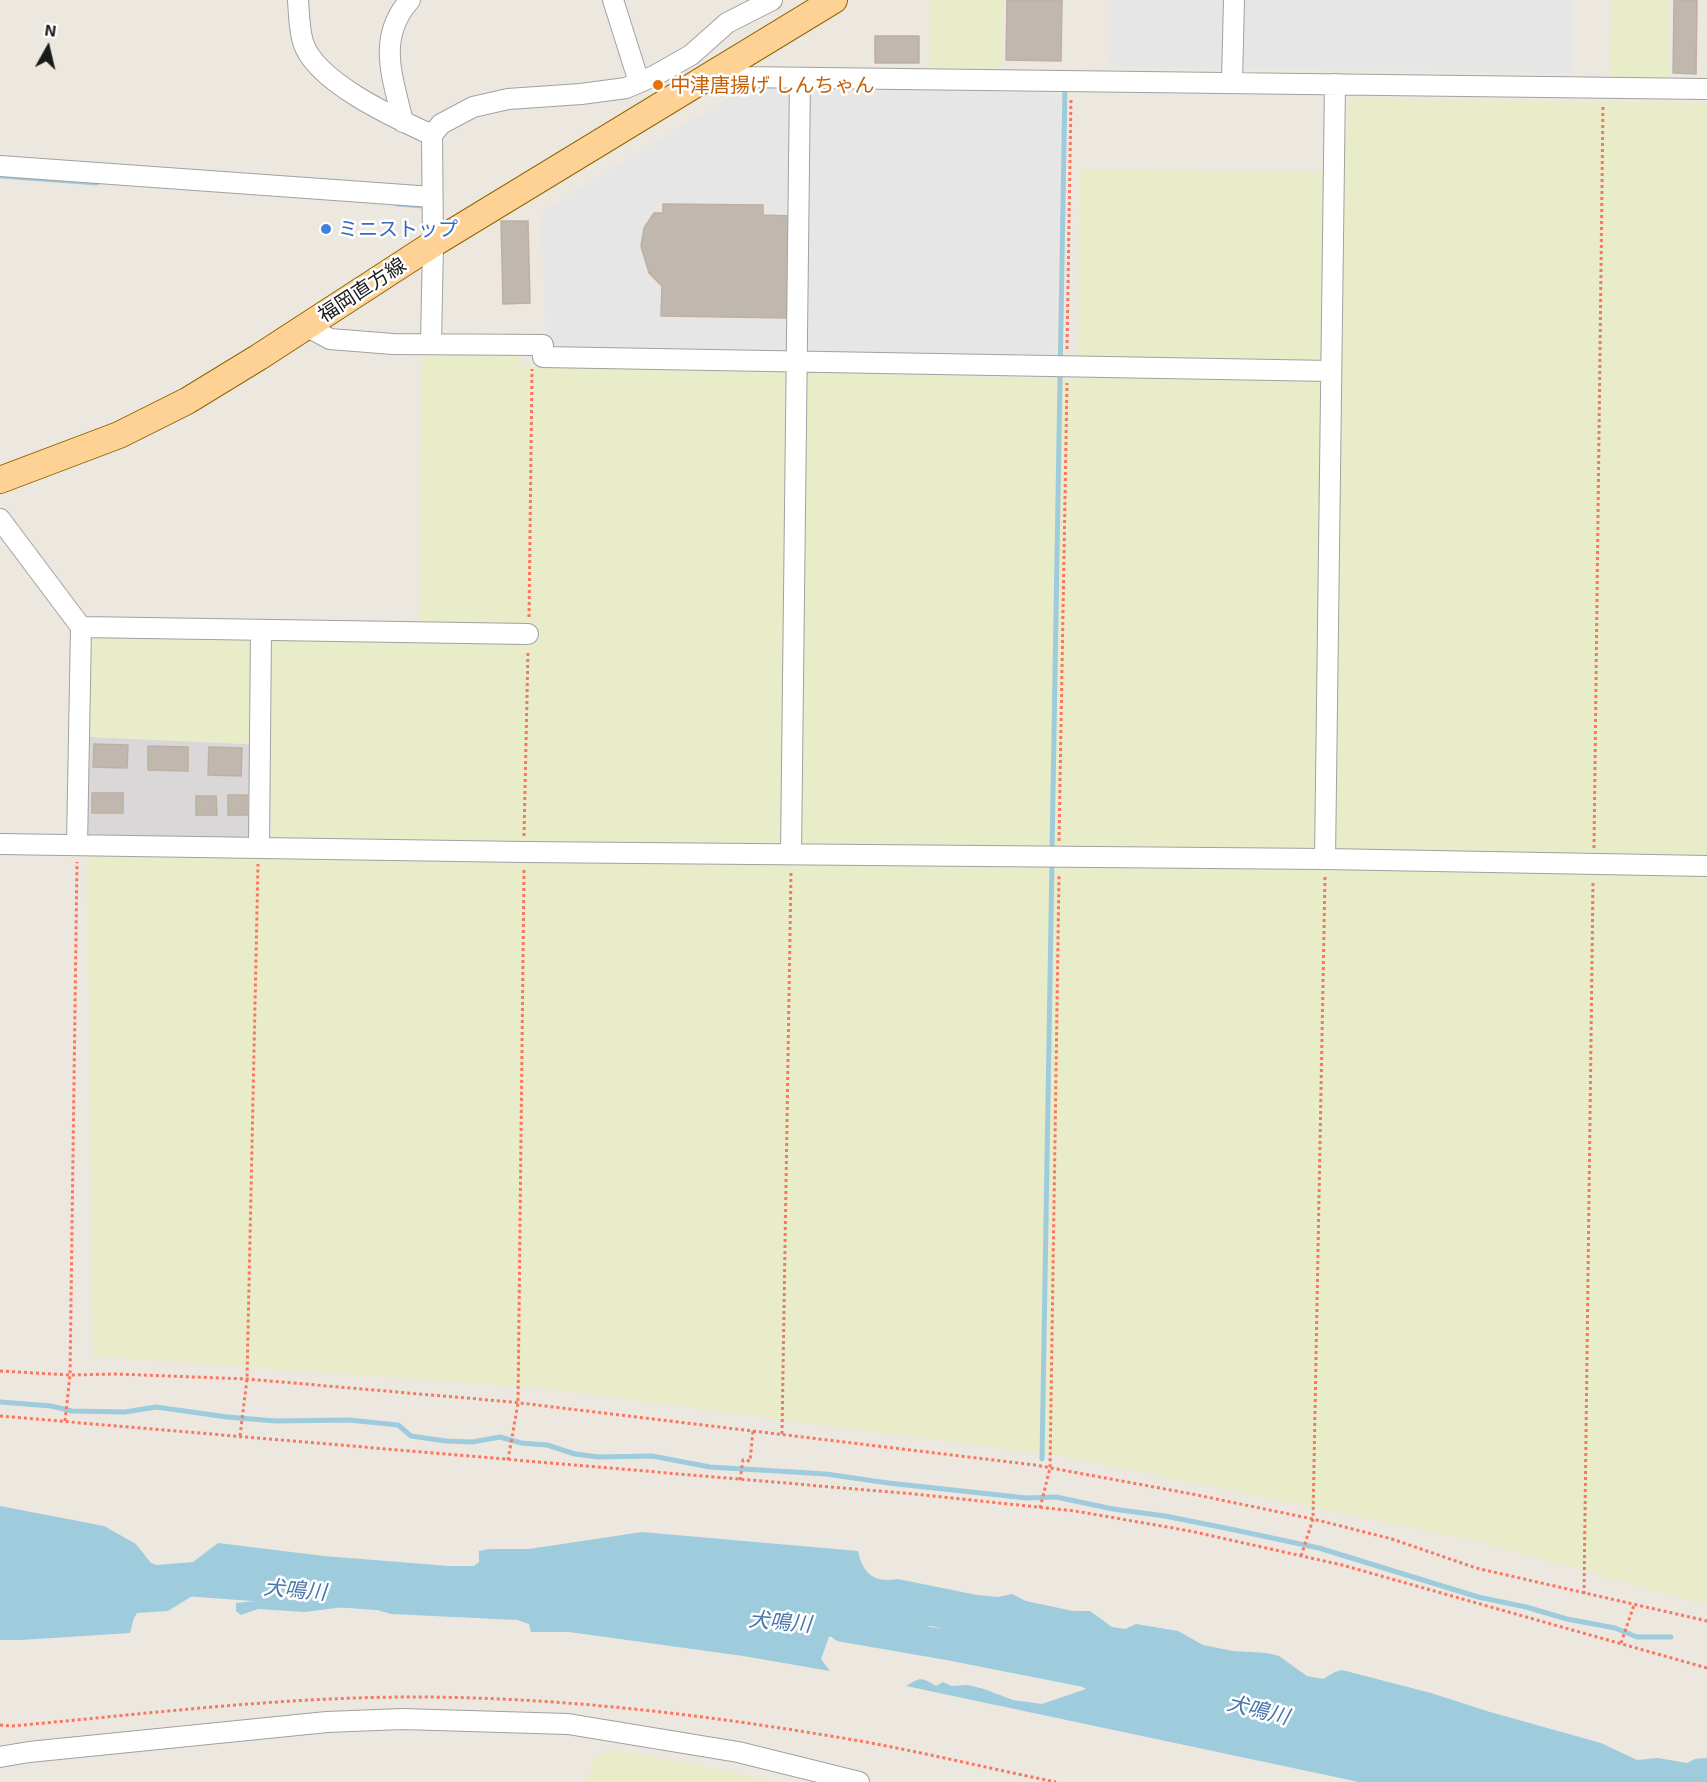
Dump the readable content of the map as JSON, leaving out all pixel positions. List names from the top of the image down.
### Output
{
  "streets": {
    "main road": ["福岡直方線"]
  },
  "water": ["犬鳴川"],
  "places": ["中津唐揚げ しんちゃん", "ミニストップ"],
  "north": "top"
}
